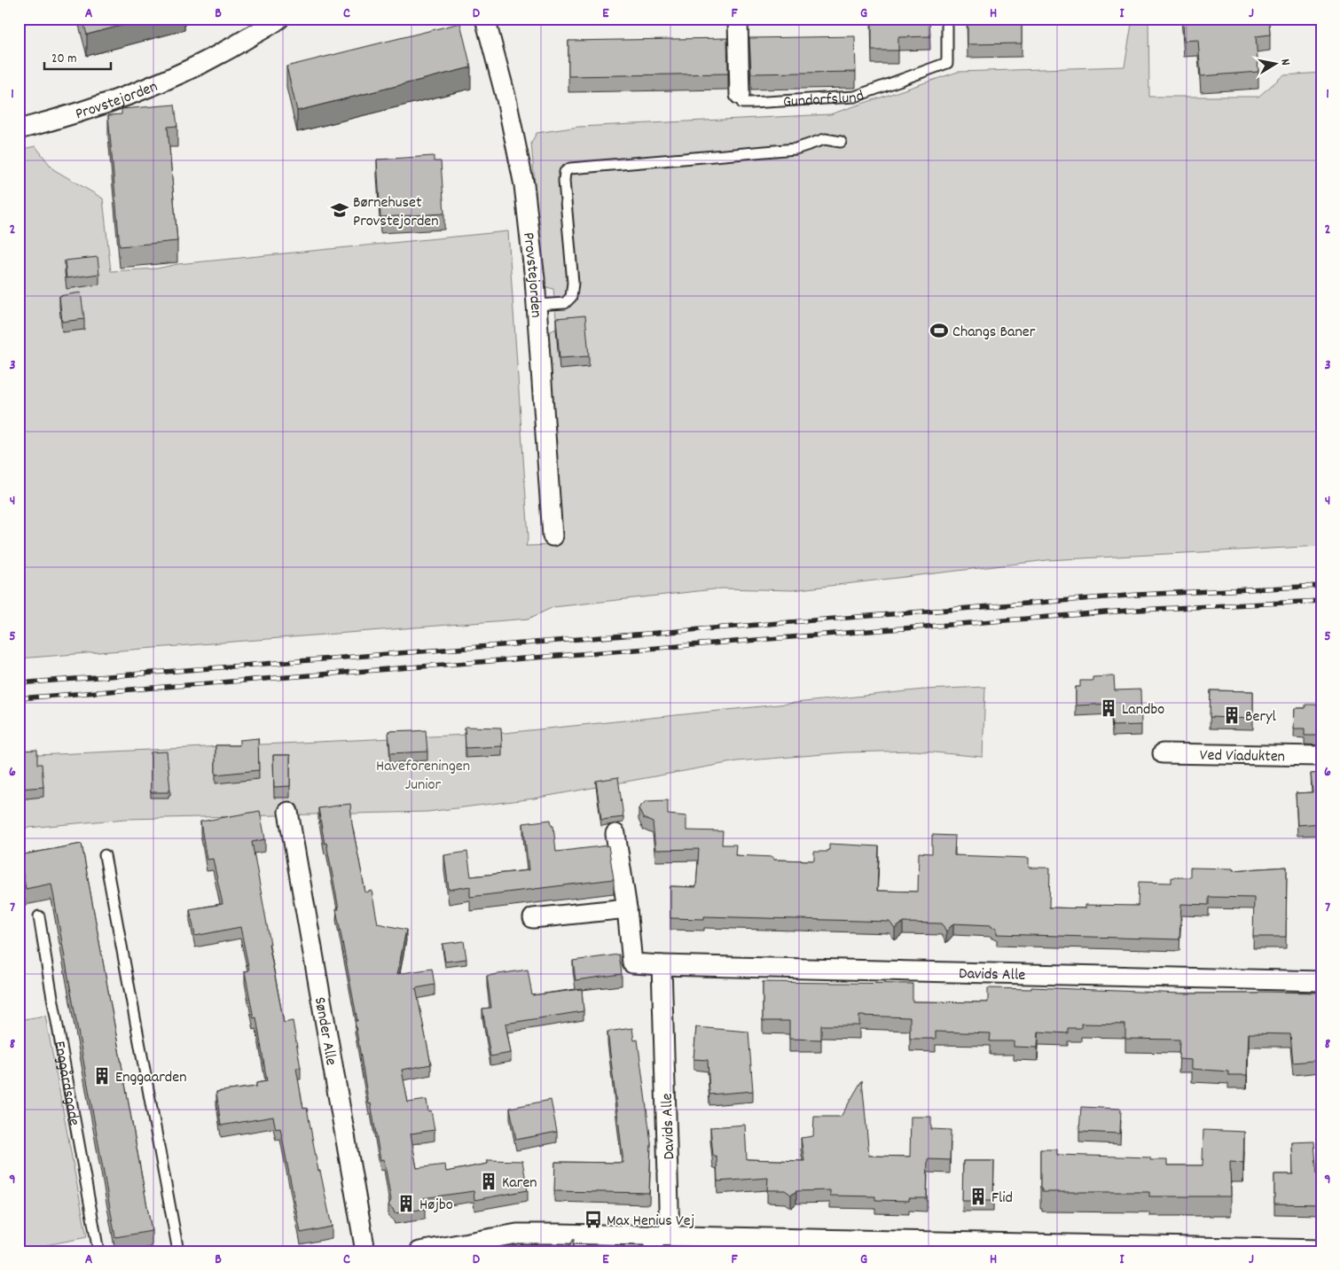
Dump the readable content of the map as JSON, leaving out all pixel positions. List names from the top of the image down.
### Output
{
  "streets": {
    "street": [
      "Gundorfslund",
      "Provstejorden",
      "Ved Viadukten",
      "Davids Alle",
      "Sønder Alle"
    ],
    "lane": ["Enggårdsgade"]
  },
  "parks": ["Haveforeningen Junior"],
  "places": {
    "school or university": ["Børnehuset Provstejorden"],
    "sports": ["Changs Baner"],
    "building": [
      "Landbo",
      "Beryl",
      "Enggaarden",
      "Karen",
      "Flid",
      "Højbo"
    ],
    "bus stop": ["Max Henius Vej"]
  },
  "scale_bar": "20 m",
  "north": "right",
  "grid": {
    "columns": [
      "A",
      "B",
      "C",
      "D",
      "E",
      "F",
      "G",
      "H",
      "I",
      "J"
    ],
    "rows": [
      "1",
      "2",
      "3",
      "4",
      "5",
      "6",
      "7",
      "8",
      "9"
    ]
  }
}
